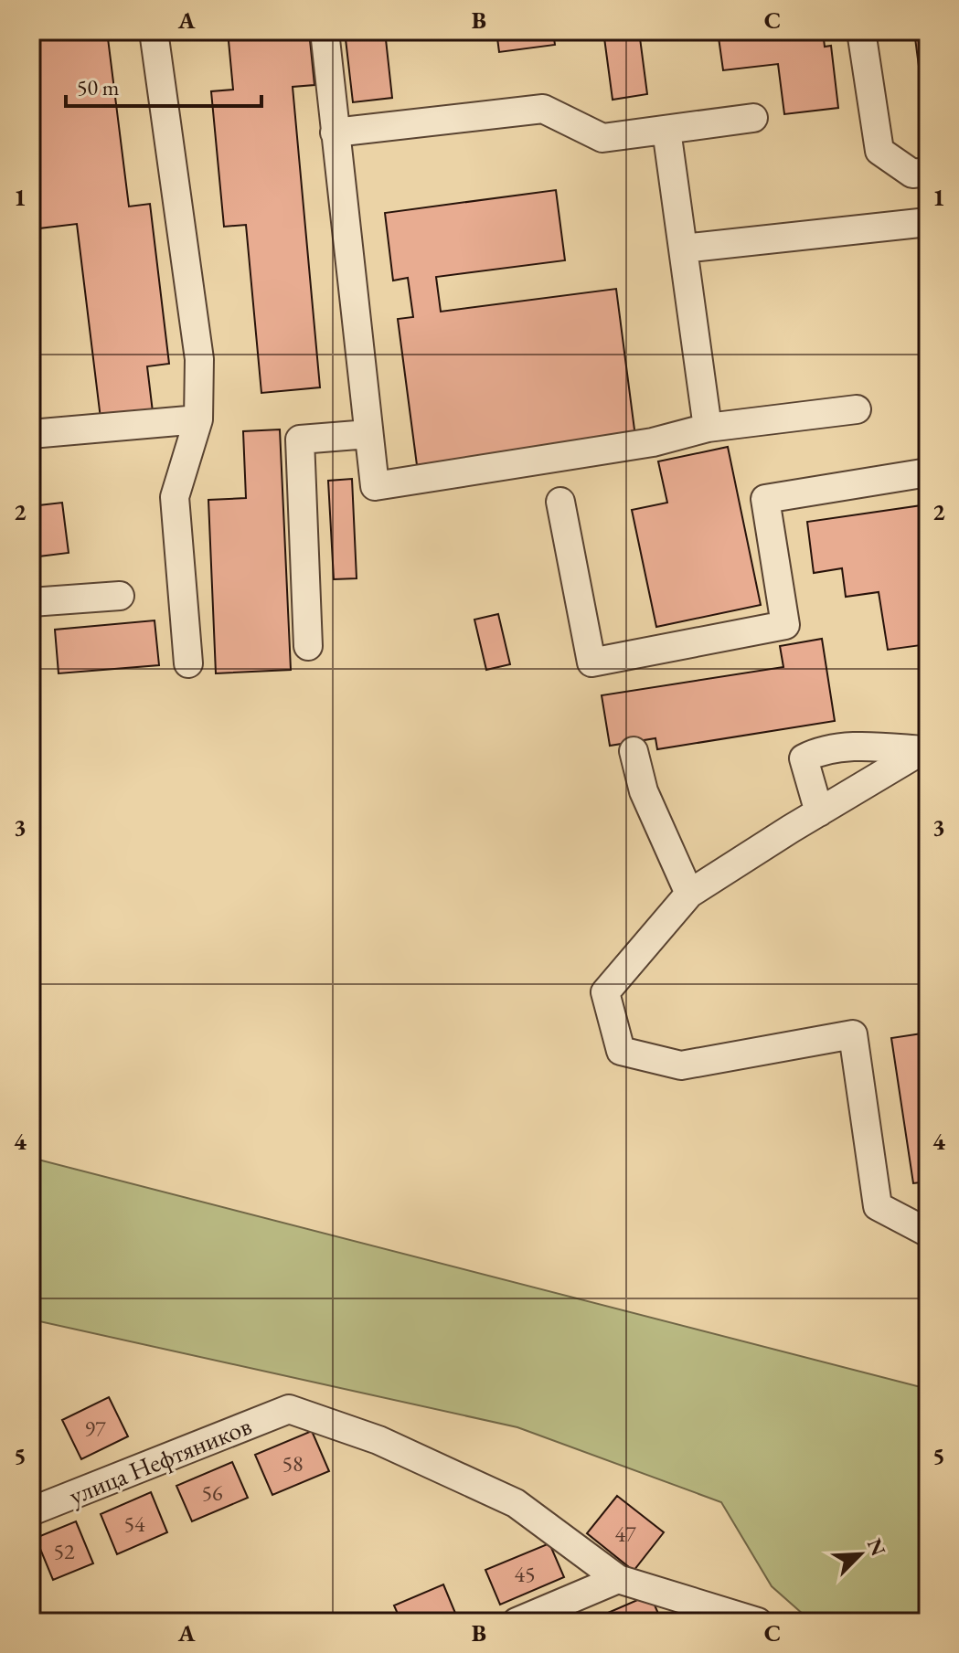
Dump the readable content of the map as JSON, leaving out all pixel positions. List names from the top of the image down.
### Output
{
  "streets": {
    "street": ["улица Нефтяников"]
  },
  "house_numbers": [
    "97",
    "58",
    "56",
    "54",
    "47",
    "52",
    "45"
  ],
  "scale_bar": "50 m",
  "north": "top right",
  "grid": {
    "columns": ["A", "B", "C"],
    "rows": [
      "1",
      "2",
      "3",
      "4",
      "5"
    ]
  }
}
